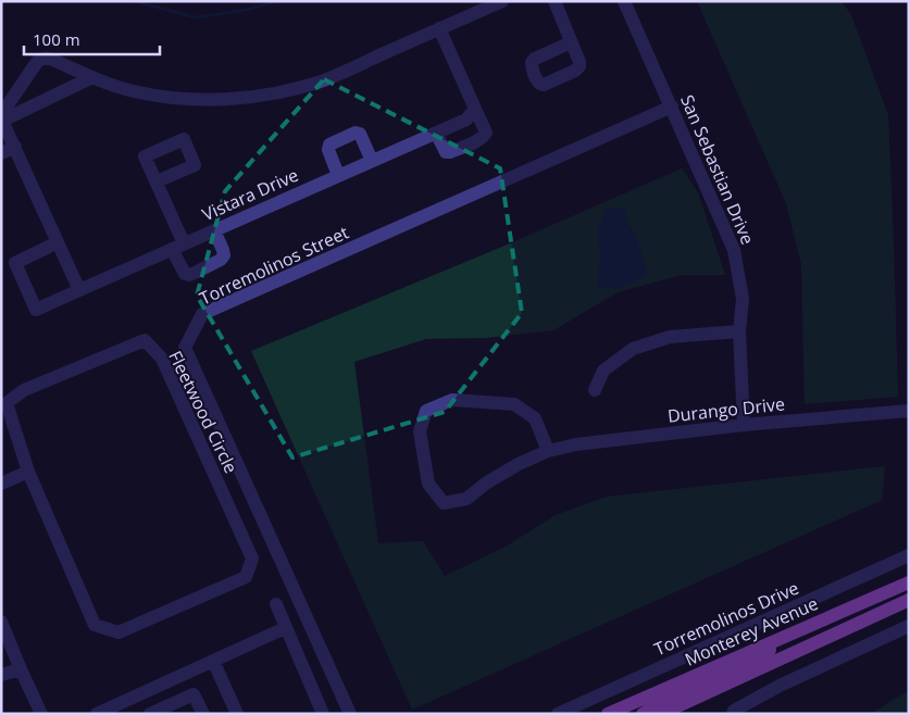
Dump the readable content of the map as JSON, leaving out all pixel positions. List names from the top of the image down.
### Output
{
  "streets": {
    "main road": ["Monterey Avenue"],
    "street": [
      "San Sebastian Drive",
      "Vistara Drive",
      "Torremolinos Street",
      "Durango Drive",
      "Fleetwood Circle",
      "Torremolinos Drive"
    ]
  },
  "crossings": [
    ["San Sebastian Drive", "Torremolinos Street"],
    ["San Sebastian Drive", "Durango Drive"]
  ],
  "scale_bar": "100 m"
}
